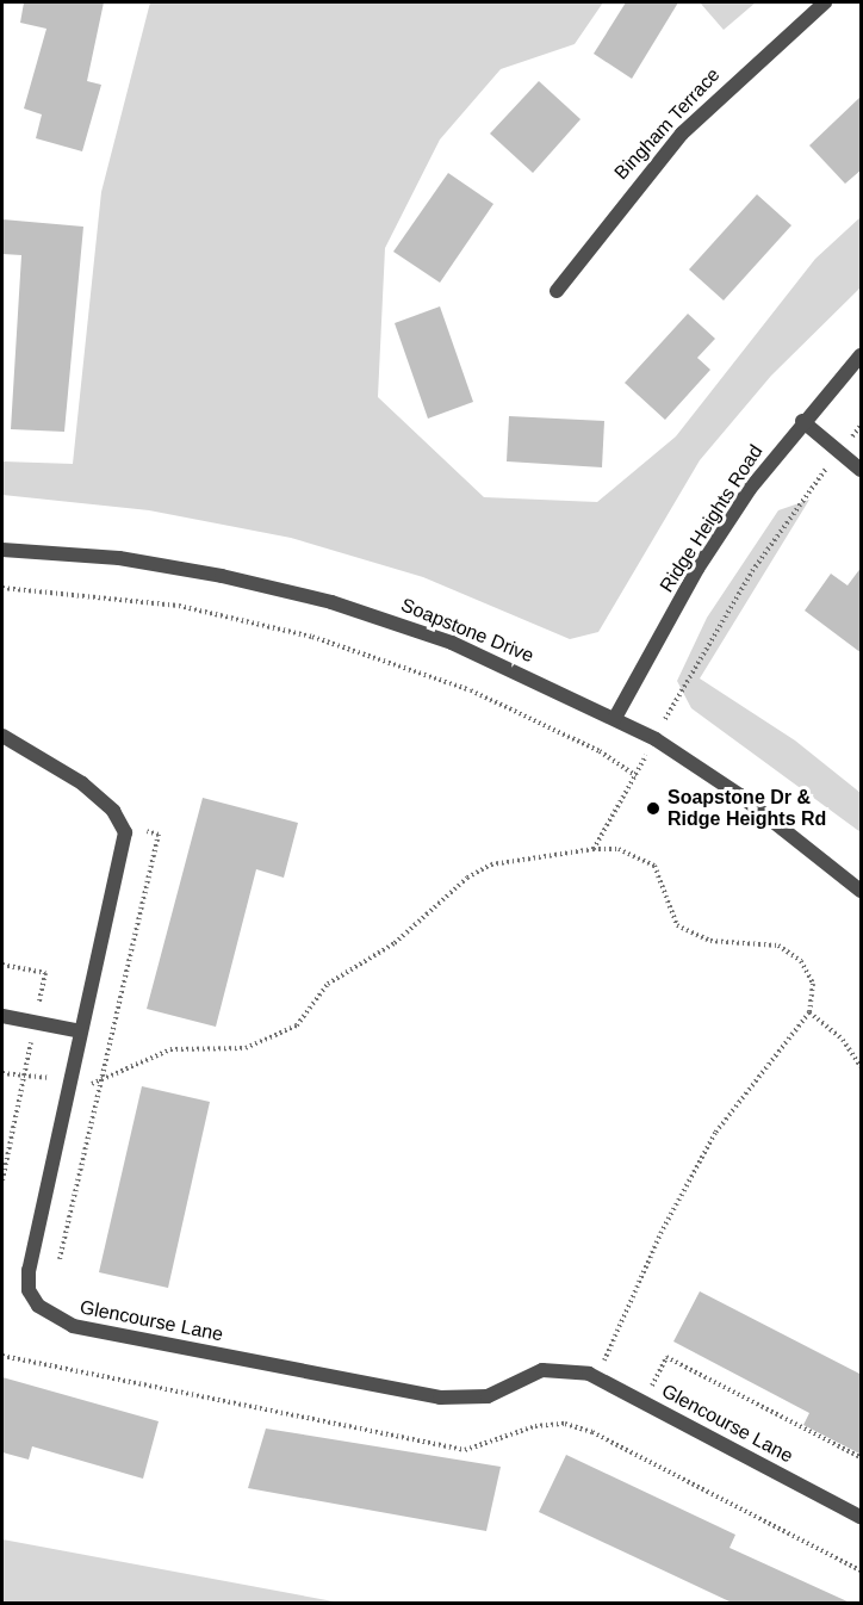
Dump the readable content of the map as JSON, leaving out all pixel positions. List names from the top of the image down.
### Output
{
  "streets": {
    "street": [
      "Bingham Terrace",
      "Ridge Heights Road",
      "Soapstone Drive",
      "Glencourse Lane"
    ]
  },
  "crossings": [
    ["Ridge Heights Road", "Soapstone Drive"]
  ],
  "places": ["Soapstone Dr & Ridge Heights Rd"]
}
